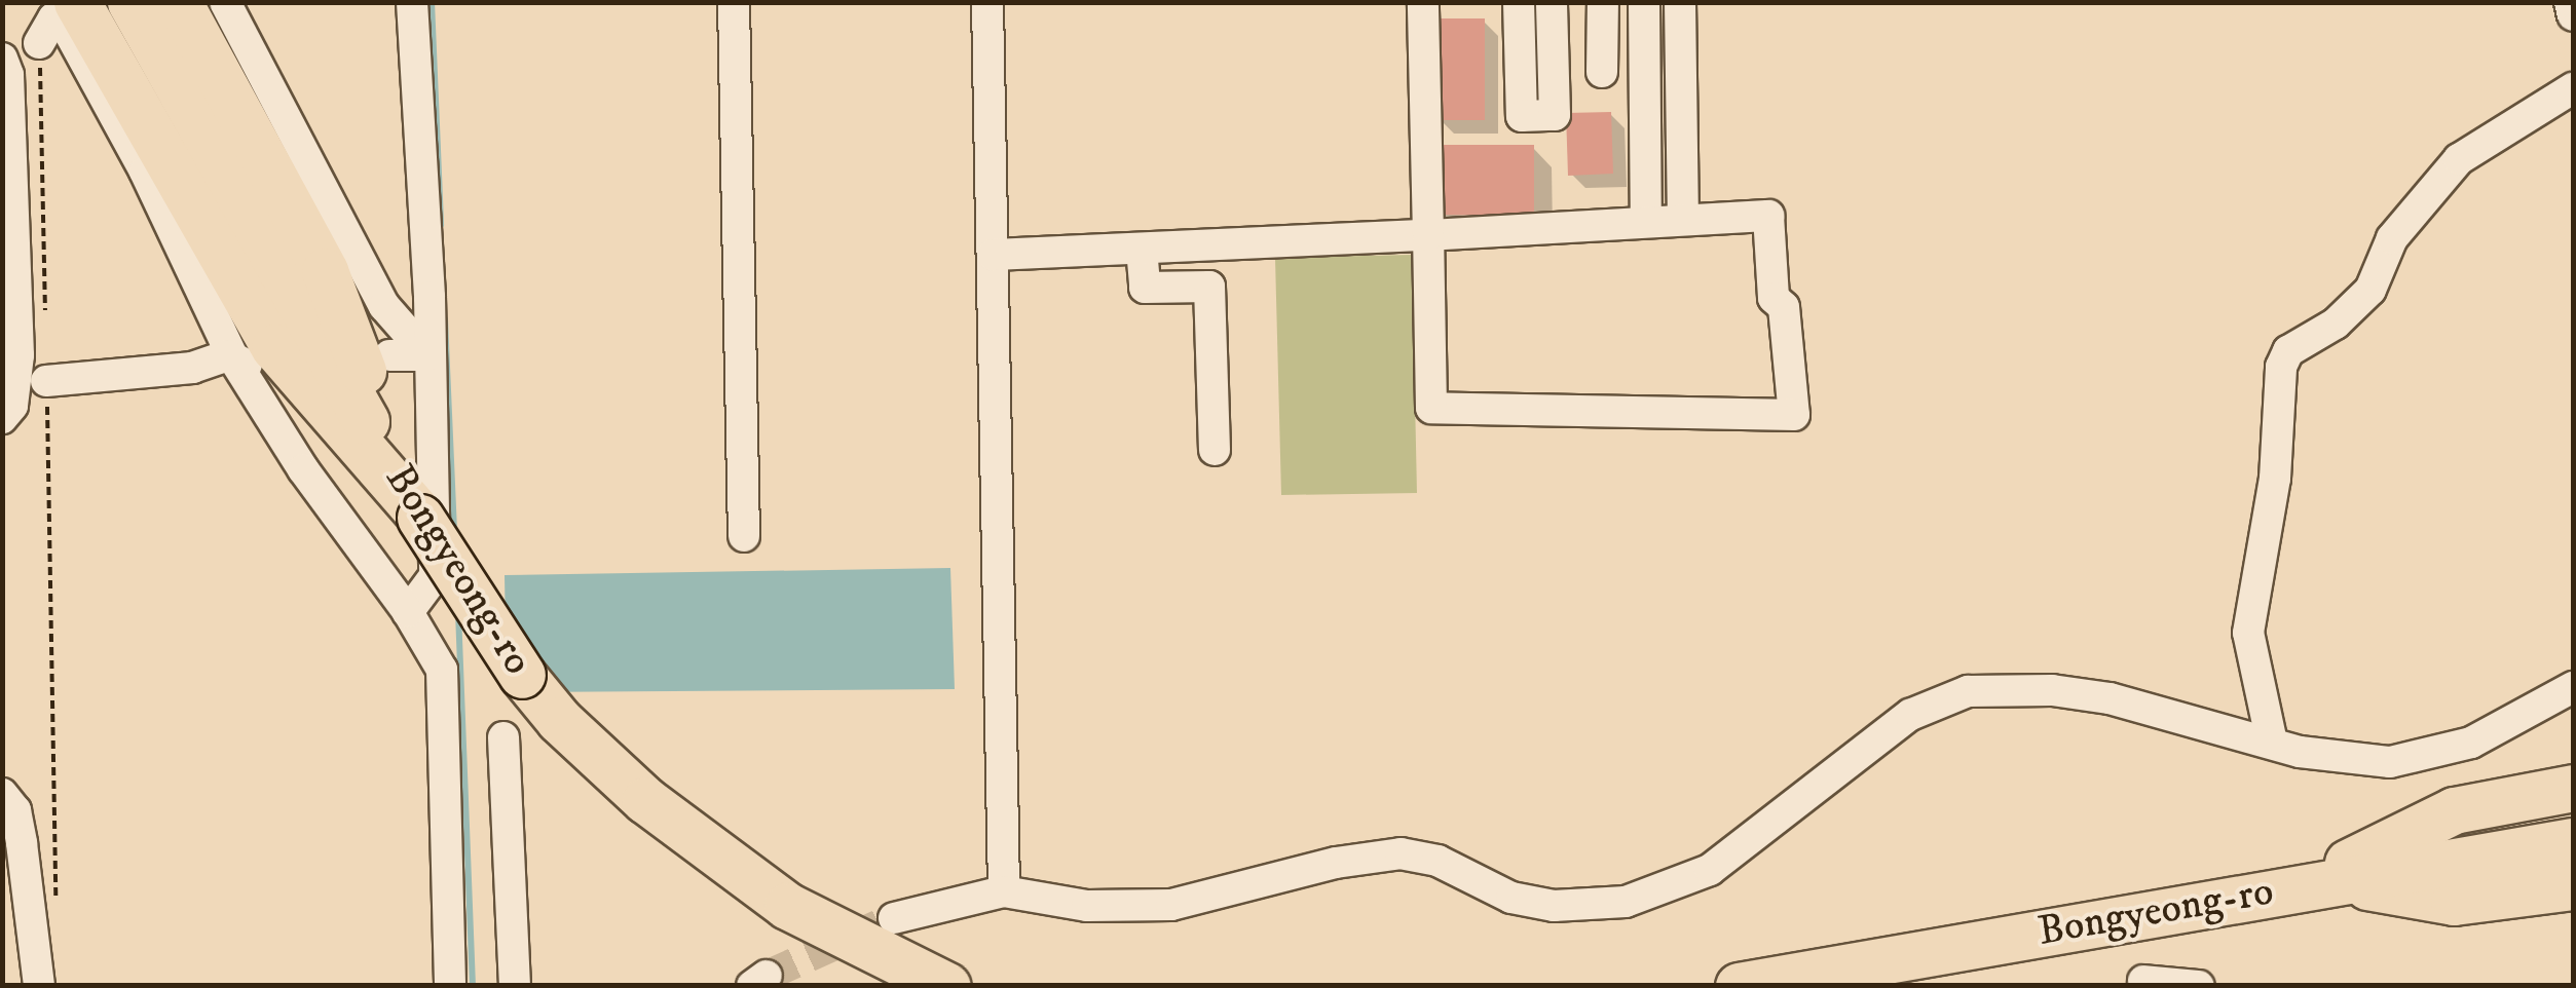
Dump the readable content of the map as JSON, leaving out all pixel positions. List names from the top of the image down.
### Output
{
  "streets": {
    "highway": ["Bongyeong-ro"]
  }
}
